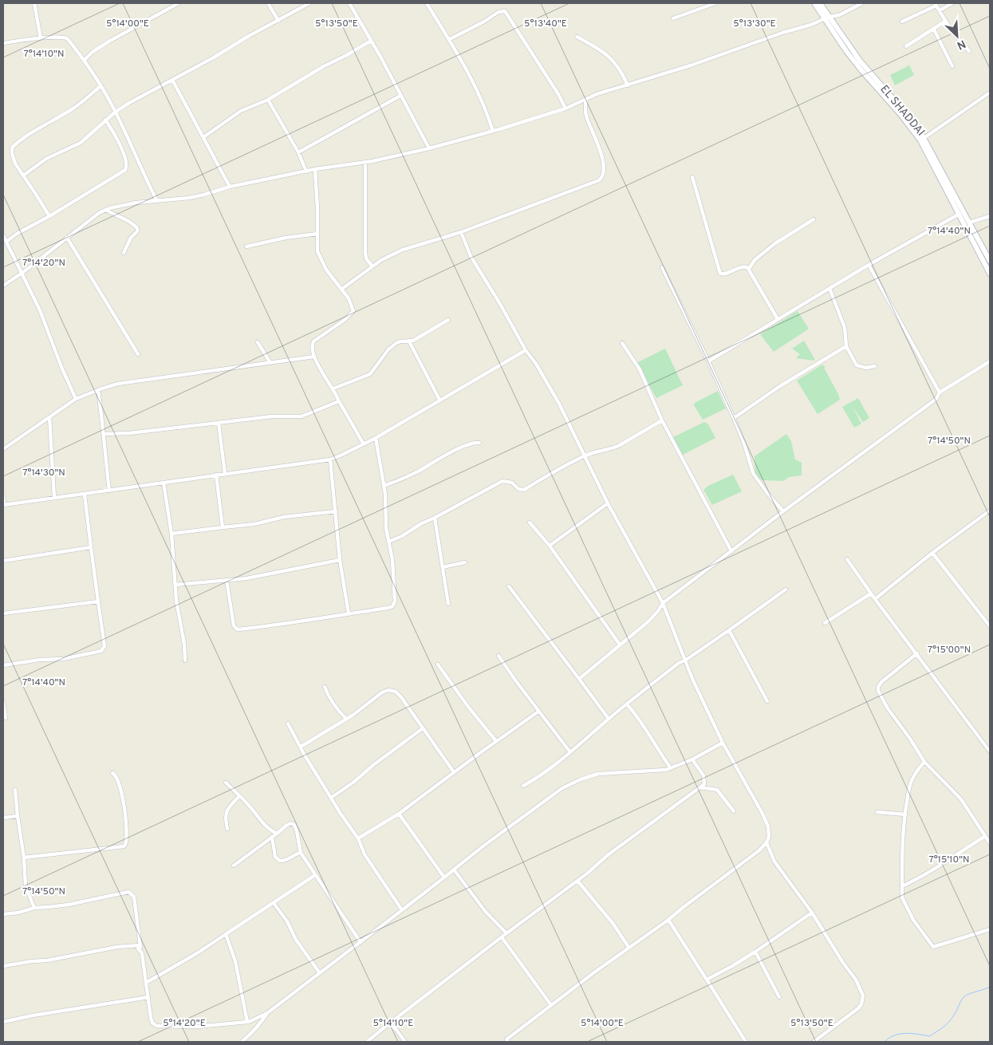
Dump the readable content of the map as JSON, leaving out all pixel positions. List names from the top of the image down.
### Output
{
  "north": "bottom right",
  "coordinates": [
    "5°14'00\"E",
    "5°13'50\"E",
    "5°13'40\"E",
    "5°13'30\"E",
    "7°14'10\"N",
    "7°14'40\"N",
    "7°14'20\"N",
    "7°14'50\"N",
    "7°14'30\"N",
    "7°15'00\"N",
    "7°15'10\"N",
    "5°14'20\"E",
    "5°14'10\"E"
  ]
}
